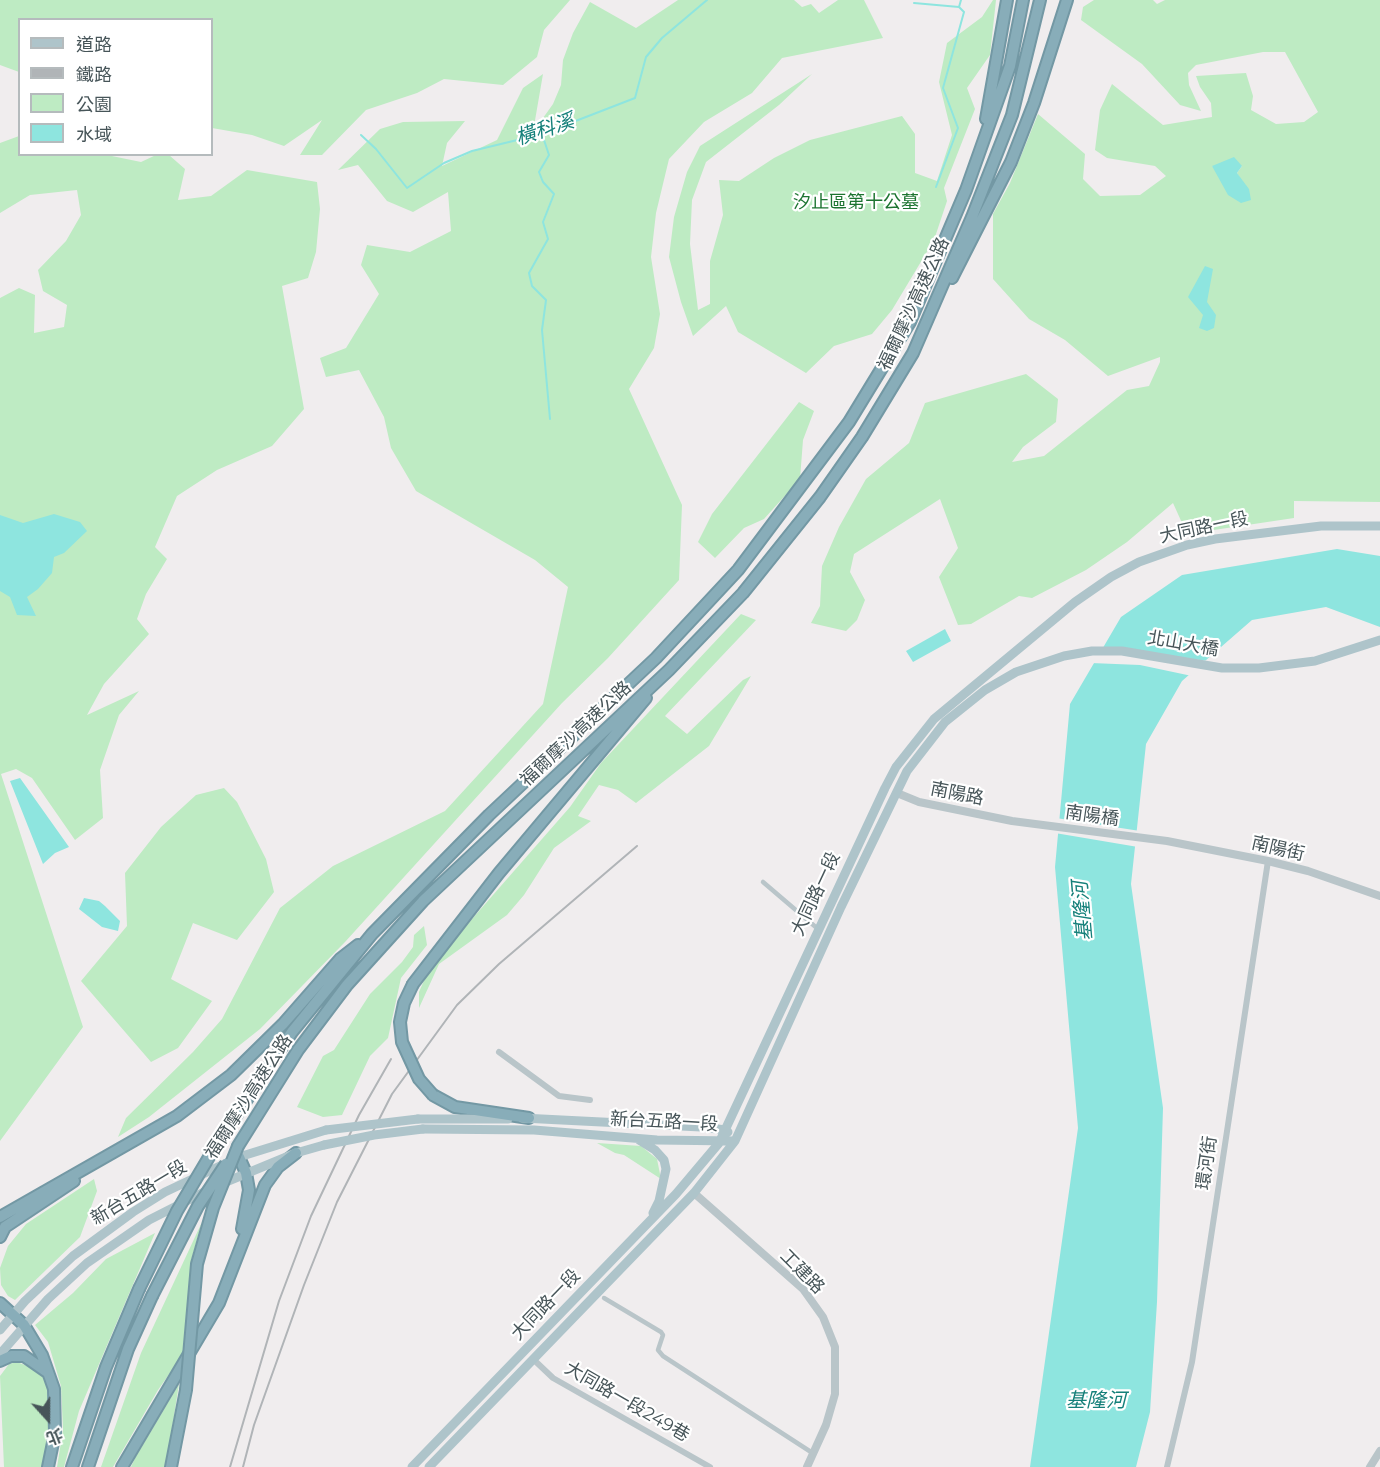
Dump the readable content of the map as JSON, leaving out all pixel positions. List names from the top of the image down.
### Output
{
  "streets": {
    "highway": ["福爾摩沙高速公路"],
    "main road": ["大同路一段", "北山大橋", "新台五路一段"],
    "street": [
      "南陽路",
      "南陽橋",
      "南陽街",
      "環河街",
      "工建路",
      "大同路一段249巷"
    ]
  },
  "crossings": [
    ["福爾摩沙高速公路", "新台五路一段"],
    ["大同路一段", "北山大橋"],
    ["大同路一段", "南陽路"],
    ["大同路一段", "新台五路一段"],
    ["大同路一段", "工建路"],
    ["大同路一段", "大同路一段249巷"],
    ["南陽路", "南陽橋"],
    ["南陽橋", "南陽街"],
    ["南陽街", "環河街"]
  ],
  "water": ["橫科溪", "基隆河"],
  "parks": ["汐止區第十公墓"],
  "legend": [
    "道路",
    "鐵路",
    "公園",
    "水域"
  ],
  "north": "bottom"
}
